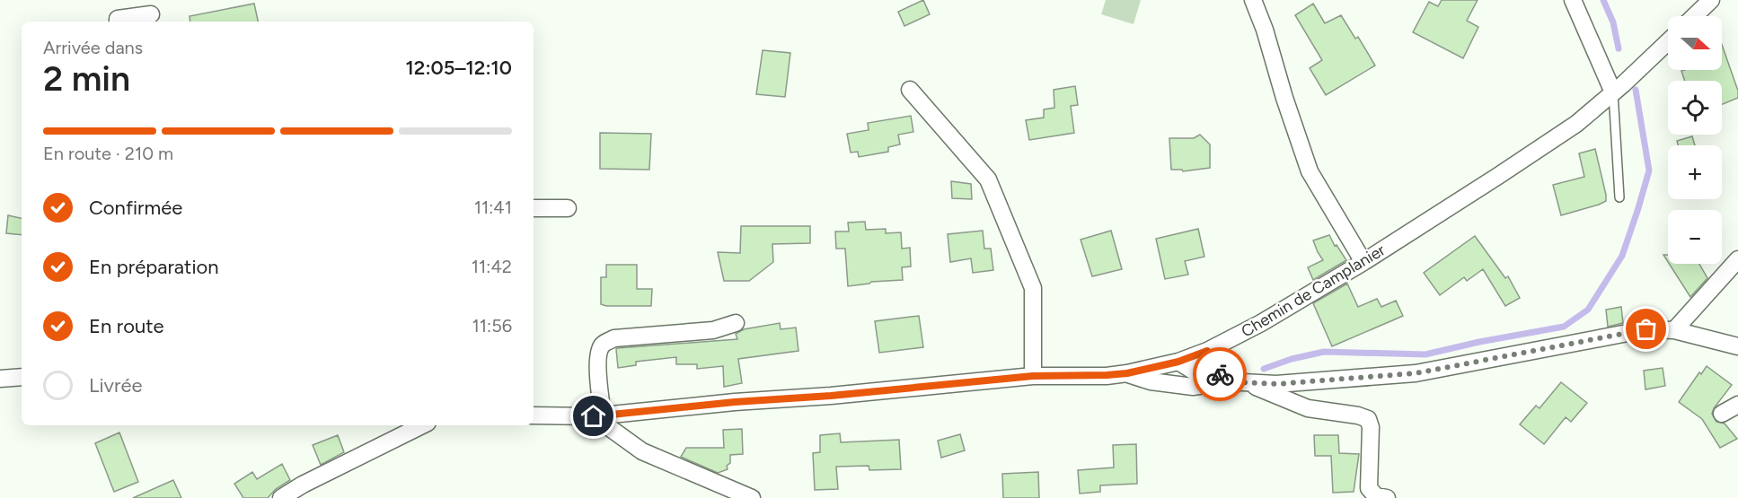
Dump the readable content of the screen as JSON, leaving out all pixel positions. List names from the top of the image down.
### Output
{
  "streets": {
    "street": ["Chemin de Camplanier"]
  },
  "north": "right",
  "page": {
    "map_buttons": ["+", "−"],
    "heading": ["2 min", "Arrivée dans", "12:05–12:10"],
    "bar": "En route · 210 m",
    "list": [
      ["Confirmée", "11:41"],
      ["En préparation", "11:42"],
      ["En route", "11:56"],
      "Livrée"
    ]
  }
}
